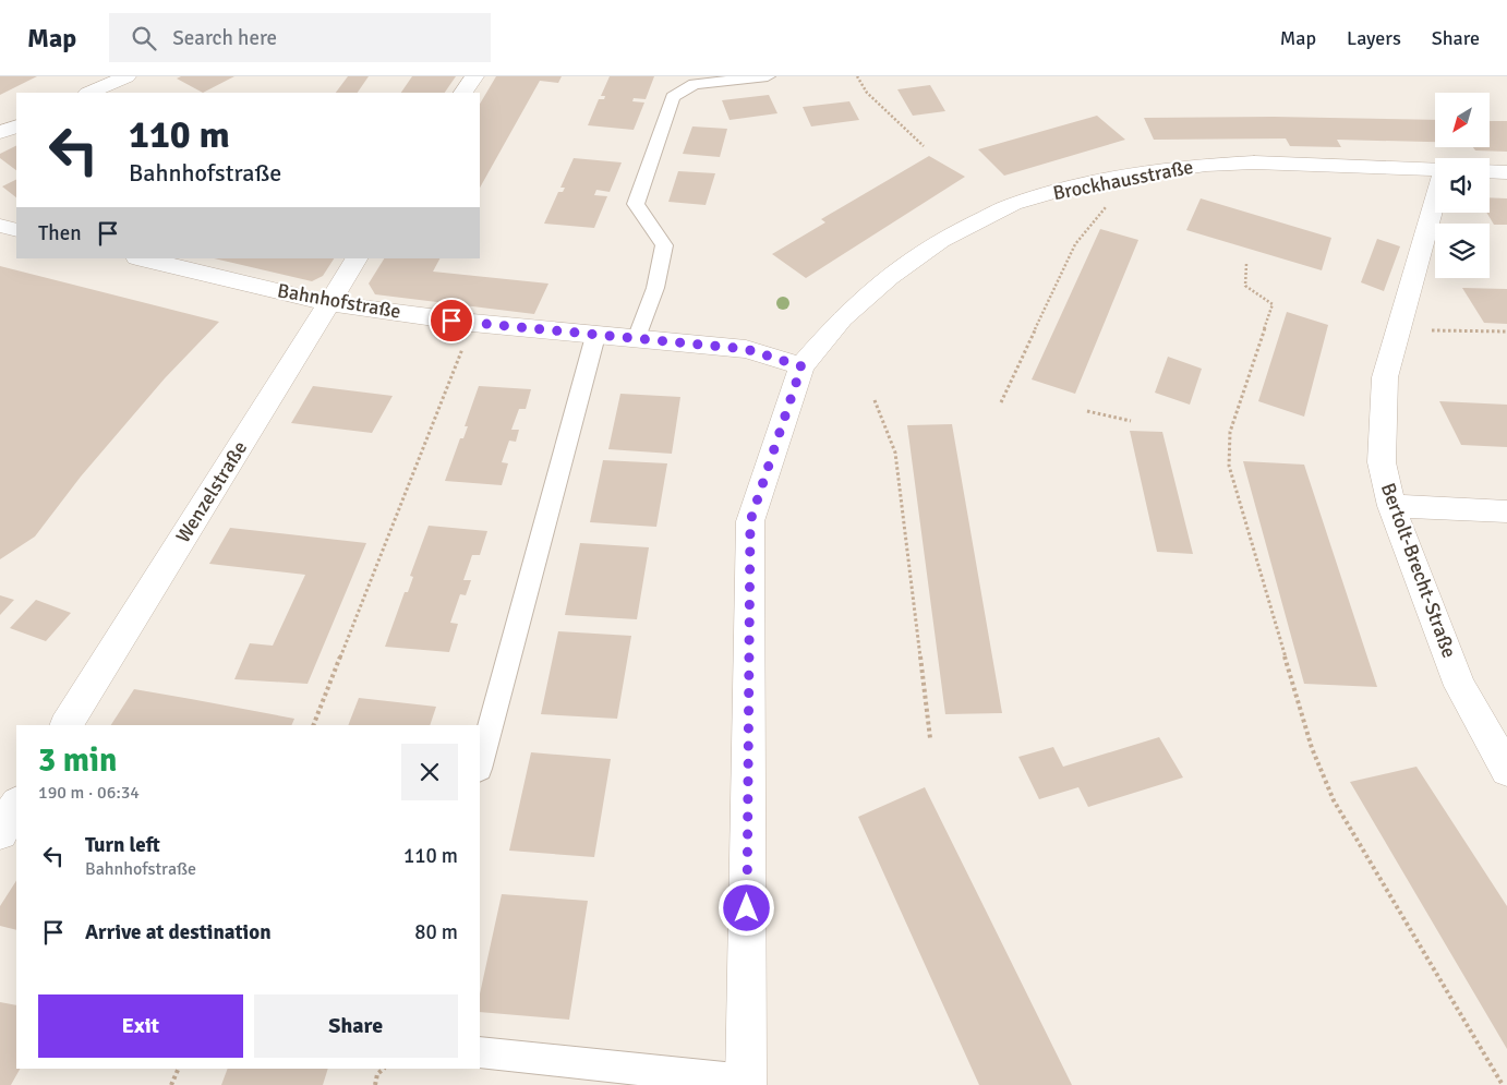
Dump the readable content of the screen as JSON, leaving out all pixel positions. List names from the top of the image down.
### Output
{
  "streets": {
    "street": [
      "Brockhausstraße",
      "Bahnhofstraße",
      "Wenzelstraße",
      "Bertolt-Brecht-Straße"
    ]
  },
  "crossings": [
    ["Brockhausstraße", "Bahnhofstraße"],
    ["Bahnhofstraße", "Wenzelstraße"]
  ],
  "north": "bottom left",
  "page": {
    "header": "Map",
    "search": "Search here",
    "nav": ["Map", "Layers", "Share"],
    "turn": ["110 m", "Bahnhofstraße"],
    "then": "Then",
    "heading": ["3 min", "190 m · 06:34"],
    "list": [
      {
        "name": "Turn left",
        "note": "Bahnhofstraße",
        "value": "110 m"
      },
      {
        "name": "Arrive at destination",
        "value": "80 m"
      }
    ],
    "buttons": ["Exit", "Share"]
  }
}
